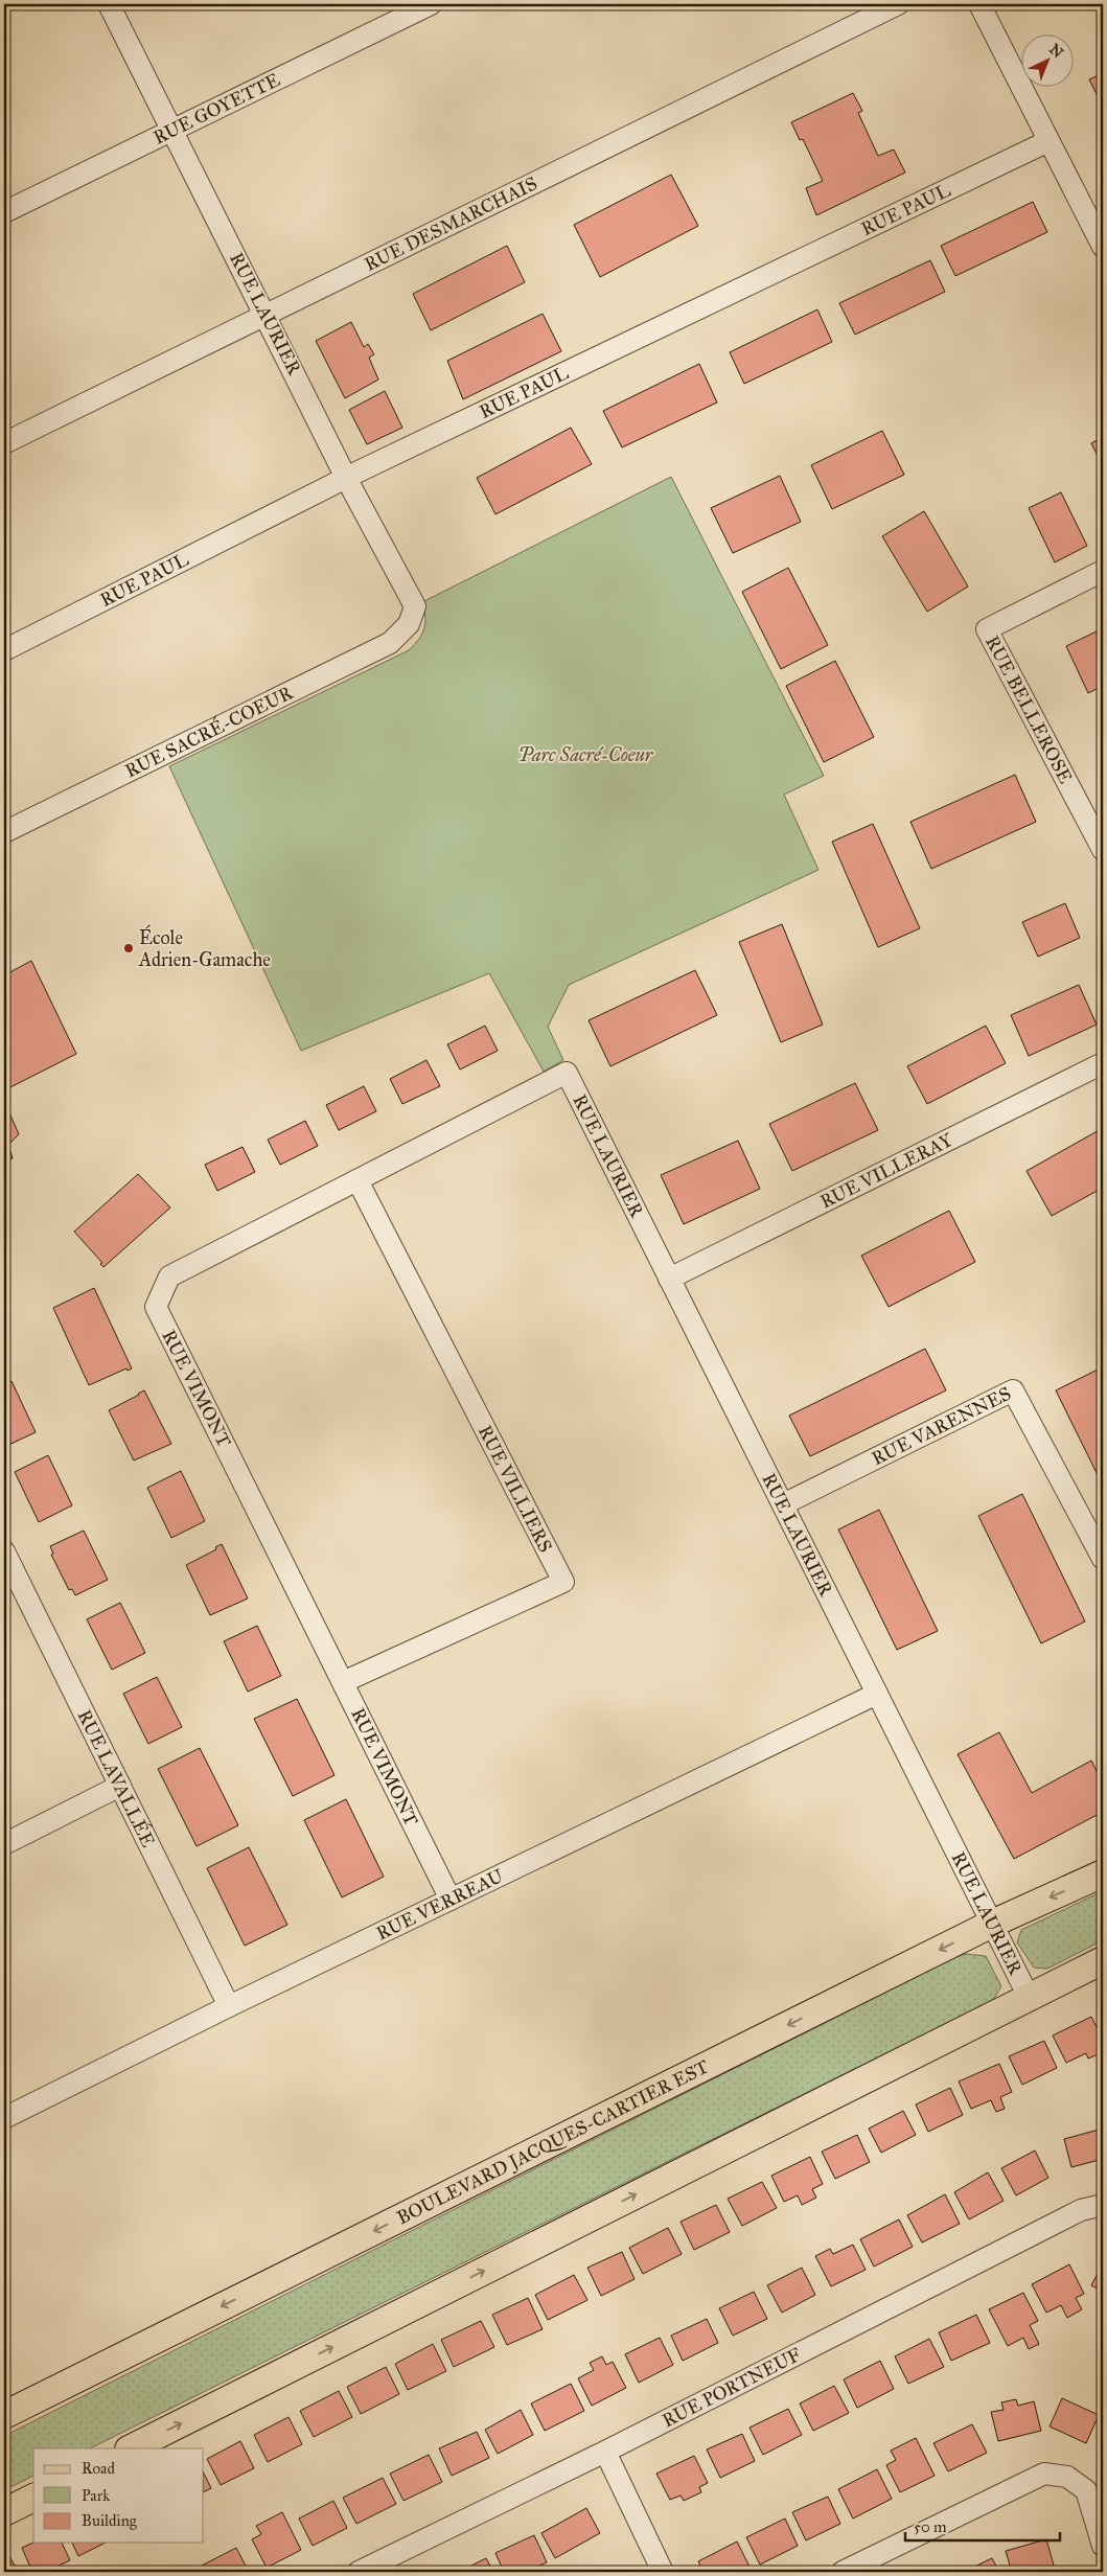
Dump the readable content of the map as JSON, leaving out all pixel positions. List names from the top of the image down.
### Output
{
  "streets": {
    "main road": ["BOULEVARD JACQUES-CARTIER EST"],
    "street": [
      "RUE GOYETTE",
      "RUE PAUL",
      "RUE DESMARCHAIS",
      "RUE LAURIER",
      "RUE BELLEROSE",
      "RUE SACRÉ-COEUR",
      "RUE VILLERAY",
      "RUE VIMONT",
      "RUE VARENNES",
      "RUE VILLIERS",
      "RUE LAVALLÉE",
      "RUE VERREAU",
      "RUE PORTNEUF"
    ]
  },
  "crossings": [
    ["RUE GOYETTE", "RUE LAURIER"],
    ["RUE PAUL", "RUE LAURIER"],
    ["RUE DESMARCHAIS", "RUE LAURIER"],
    ["RUE LAURIER", "RUE SACRÉ-COEUR"],
    ["RUE LAURIER", "RUE VILLERAY"],
    ["RUE LAURIER", "RUE VIMONT"],
    ["RUE LAURIER", "RUE VARENNES"],
    ["RUE LAURIER", "RUE VERREAU"],
    ["RUE LAURIER", "BOULEVARD JACQUES-CARTIER EST"],
    ["RUE VIMONT", "RUE VILLIERS"],
    ["RUE VIMONT", "RUE VERREAU"],
    ["RUE LAVALLÉE", "RUE VERREAU"]
  ],
  "parks": ["Parc Sacré-Coeur"],
  "places": ["École Adrien-Gamache"],
  "legend": ["Road", "Park", "Building"],
  "scale_bar": "50 m",
  "north": "top right"
}
